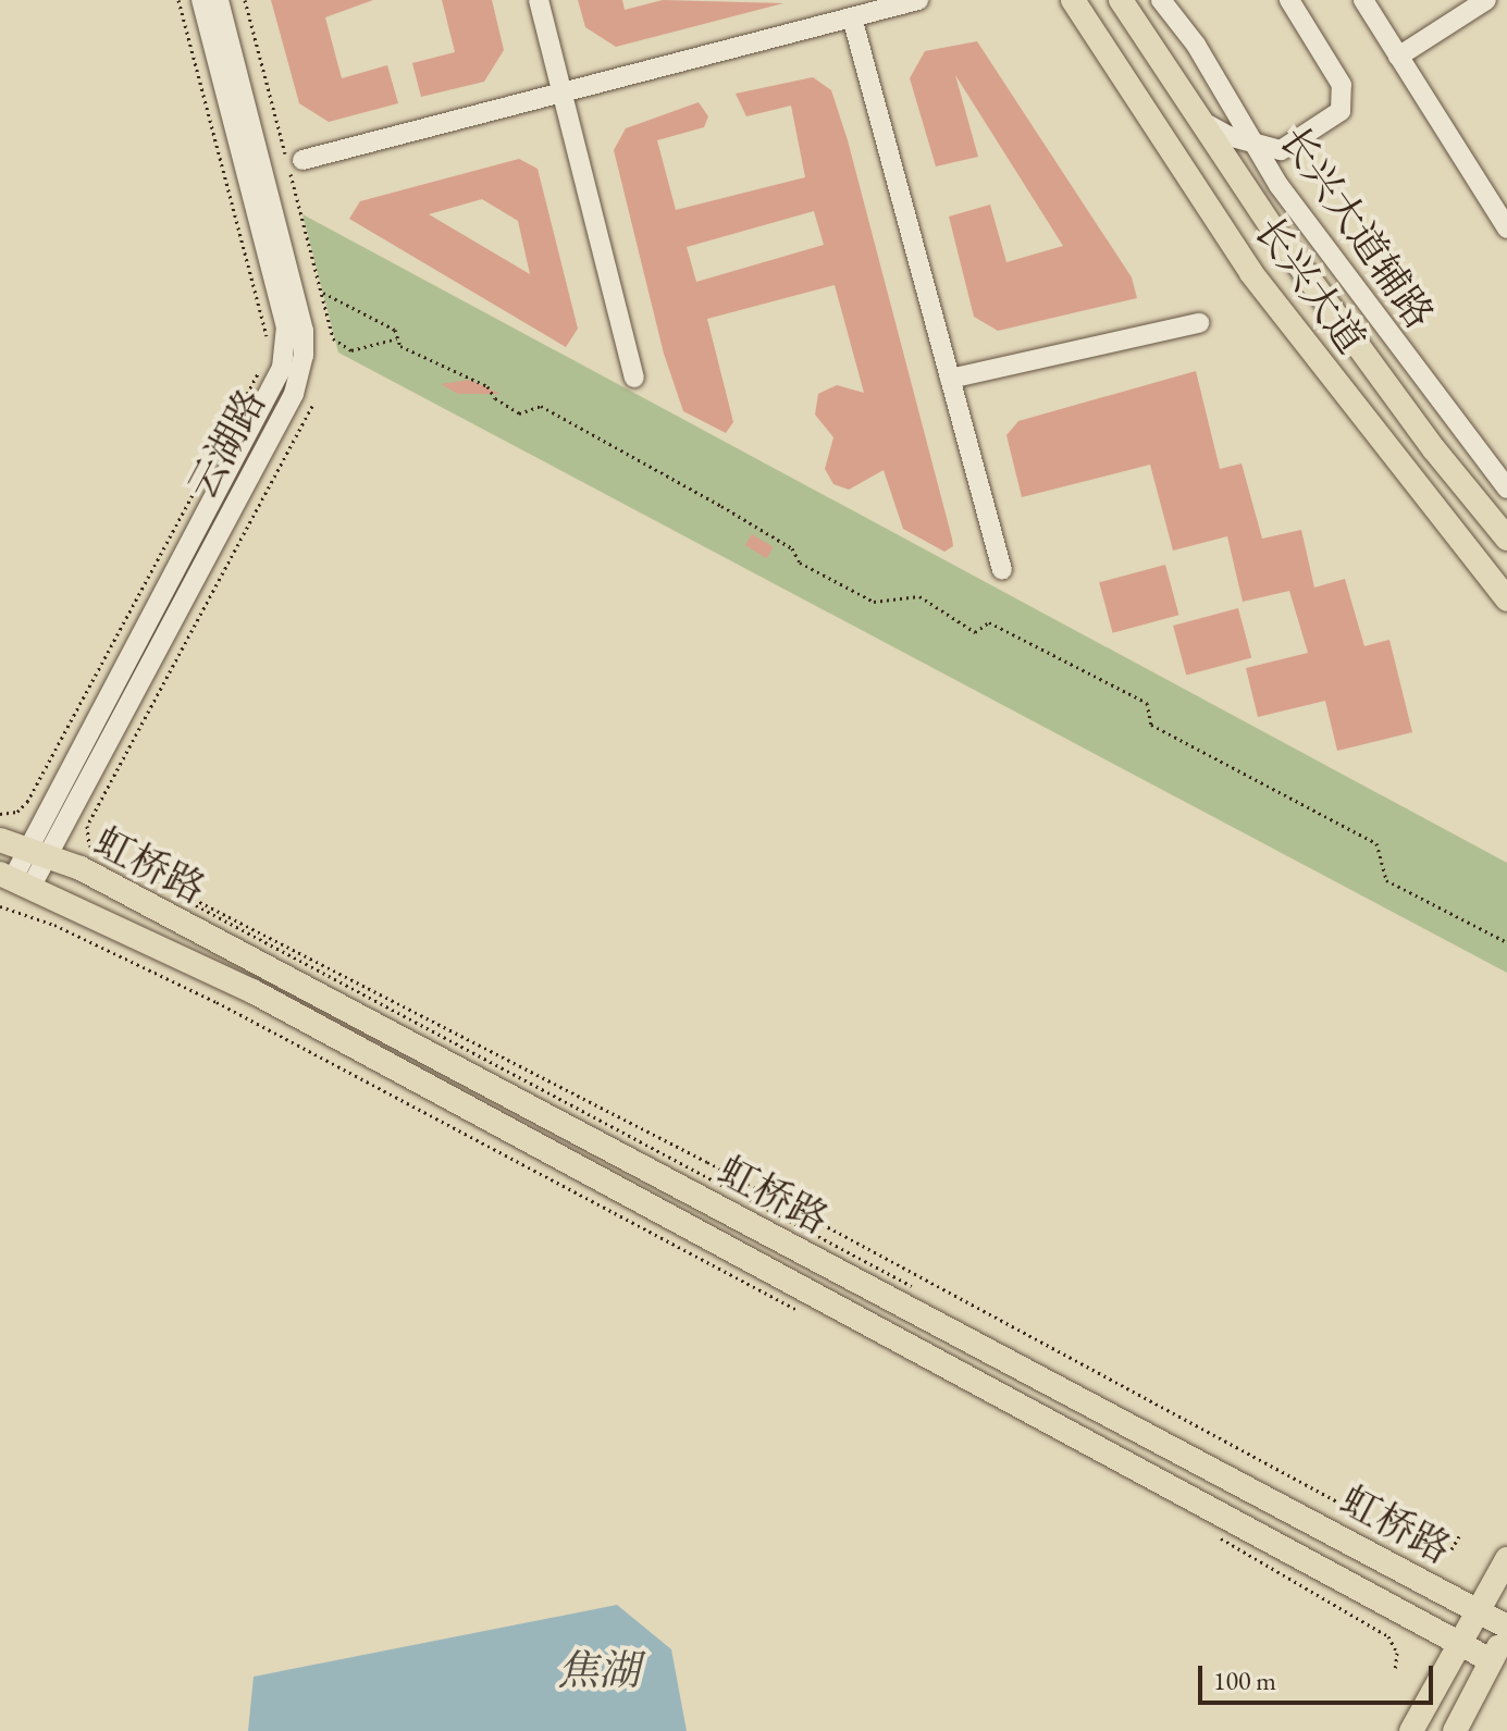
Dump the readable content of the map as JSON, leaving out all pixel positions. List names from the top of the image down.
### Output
{
  "streets": {
    "main road": ["长兴大道", "虹桥路"],
    "street": ["长兴大道辅路", "云湖路"]
  },
  "crossings": [
    ["云湖路", "虹桥路"]
  ],
  "water": ["焦湖"],
  "scale_bar": "100 m"
}
